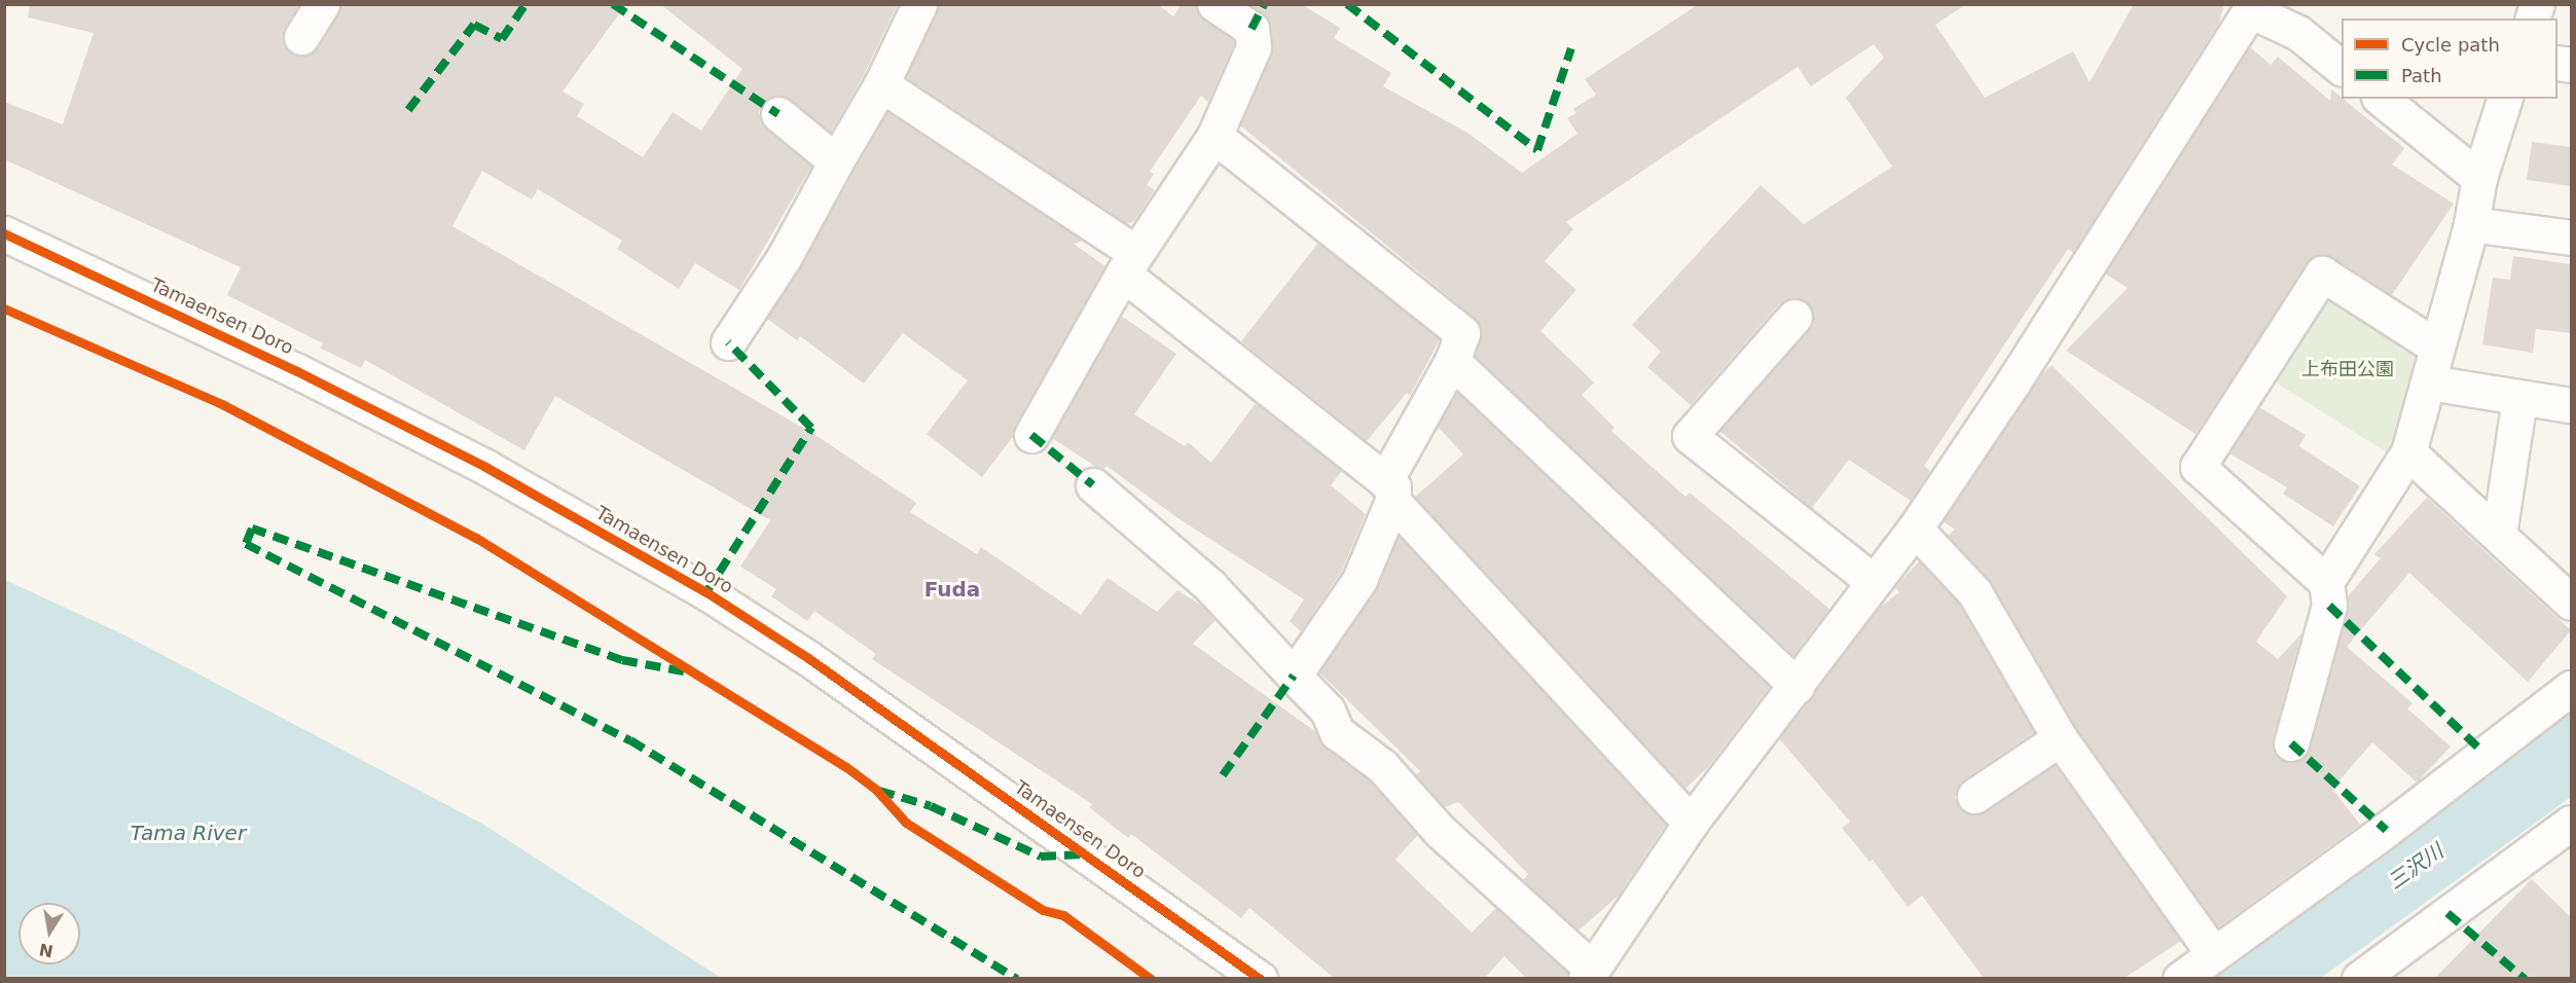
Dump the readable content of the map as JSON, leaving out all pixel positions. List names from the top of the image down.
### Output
{
  "streets": {
    "street": ["Tamaensen Doro"]
  },
  "districts": ["Fuda"],
  "water": ["Tama River", "三沢川"],
  "parks": ["上布田公園"],
  "legend": ["Cycle path", "Path"],
  "north": "bottom"
}
